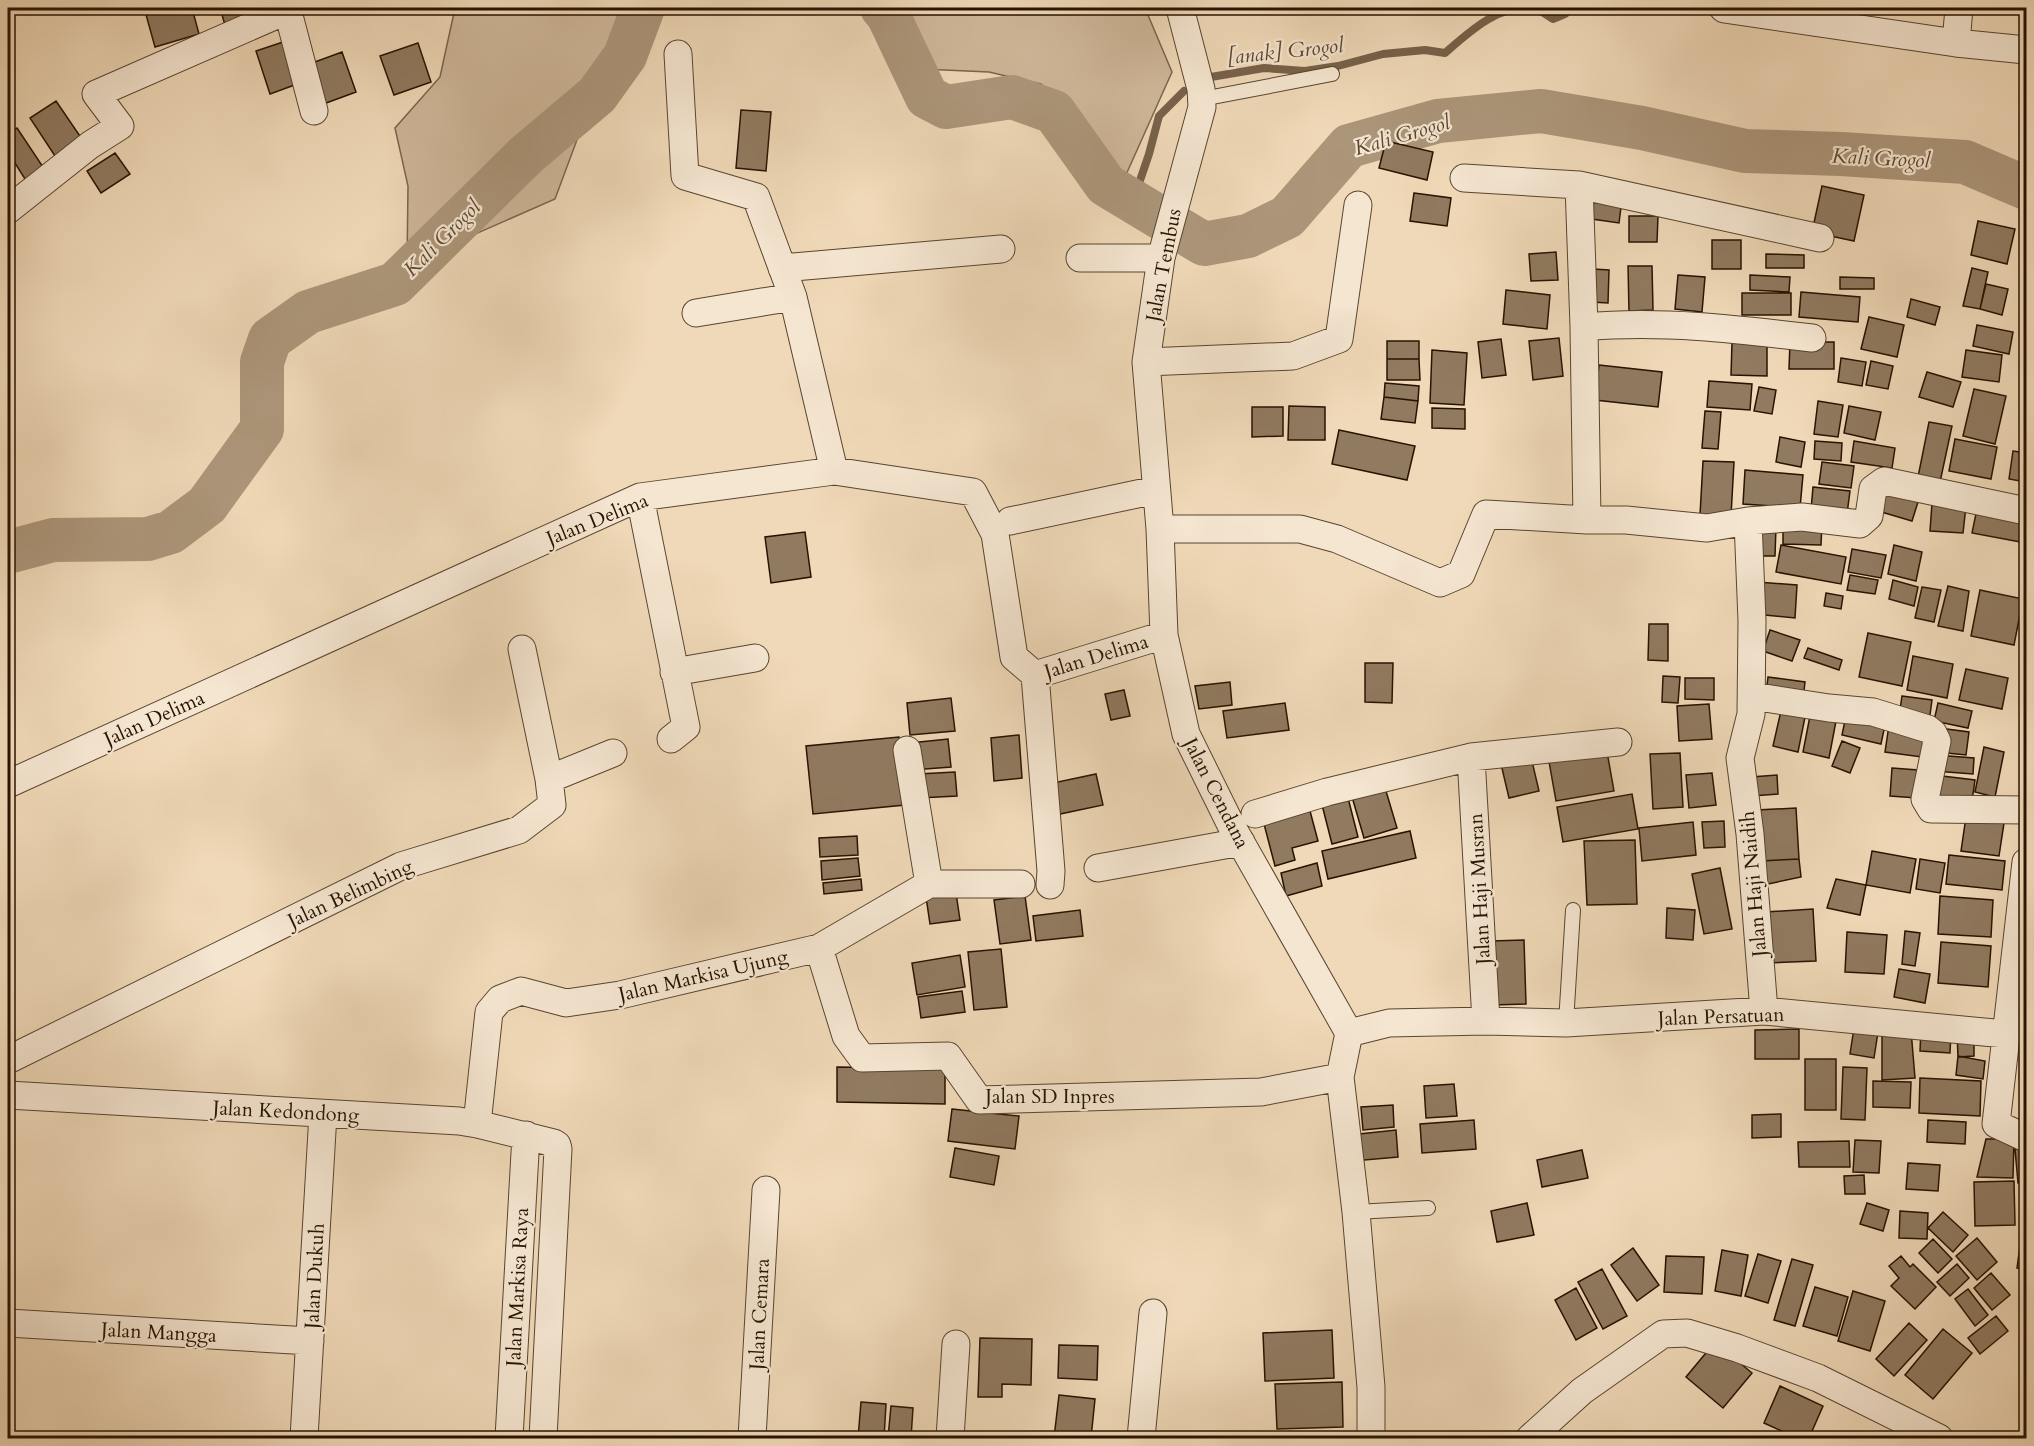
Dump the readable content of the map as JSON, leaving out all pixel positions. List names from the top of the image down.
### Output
{
  "streets": {
    "street": [
      "Jalan Tembus",
      "Jalan Delima",
      "Jalan Cendana",
      "Jalan Haji Naidih",
      "Jalan Haji Musran",
      "Jalan Belimbing",
      "Jalan Markisa Ujung",
      "Jalan Persatuan",
      "Jalan SD Inpres",
      "Jalan Kedondong",
      "Jalan Dukuh",
      "Jalan Markisa Raya",
      "Jalan Cemara",
      "Jalan Mangga"
    ]
  },
  "crossings": [
    ["Jalan Tembus", "Jalan Cendana"],
    ["Jalan Delima", "Jalan Cendana"],
    ["Jalan Cendana", "Jalan Persatuan"],
    ["Jalan Haji Naidih", "Jalan Persatuan"],
    ["Jalan Haji Musran", "Jalan Persatuan"],
    ["Jalan Markisa Ujung", "Jalan SD Inpres"],
    ["Jalan Markisa Ujung", "Jalan Kedondong"],
    ["Jalan Kedondong", "Jalan Dukuh"],
    ["Jalan Kedondong", "Jalan Markisa Raya"],
    ["Jalan Dukuh", "Jalan Mangga"]
  ],
  "water": ["[anak] Grogol", "Kali Grogol"]
}
